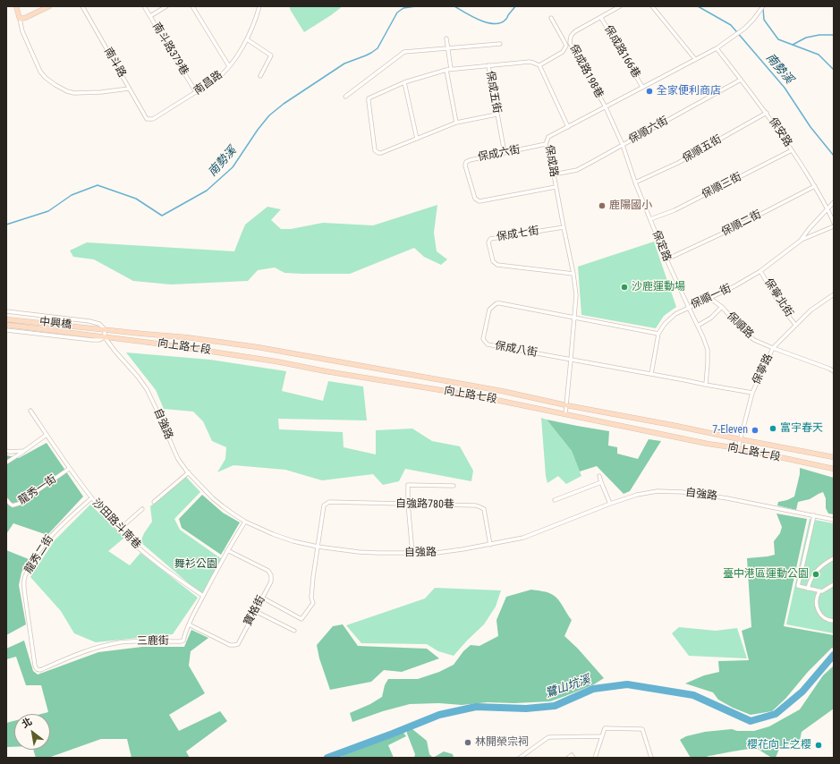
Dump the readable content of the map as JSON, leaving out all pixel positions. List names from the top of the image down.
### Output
{
  "streets": {
    "main road": ["中興橋", "向上路七段"],
    "street": [
      "南斗路379巷",
      "保成路166巷",
      "南斗路",
      "保成路198巷",
      "南昌路",
      "保成五街",
      "保順六街",
      "保安路",
      "保順五街",
      "保成六街",
      "保成路",
      "保順三街",
      "保順二街",
      "保成七街",
      "保定路",
      "保順一街",
      "保寧北街",
      "保順路",
      "保成八街",
      "保寧路",
      "自強路",
      "龍秀一街",
      "自強路780巷",
      "沙田路斗南巷",
      "龍秀二街",
      "寶格街",
      "三鹿街"
    ]
  },
  "crossings": [
    ["南斗路379巷", "南昌路"],
    ["保成路166巷", "保成路198巷"],
    ["保成路166巷", "保成路"],
    ["南斗路", "南昌路"],
    ["保成路198巷", "保成路"],
    ["保成路198巷", "保定路"],
    ["保成五街", "保成六街"],
    ["保順六街", "保安路"],
    ["保順六街", "保成路"],
    ["保順六街", "保定路"],
    ["保安路", "保順五街"],
    ["保安路", "保成路"],
    ["保安路", "保順三街"],
    ["保安路", "保順二街"],
    ["保安路", "保順一街"],
    ["保順五街", "保定路"],
    ["保成六街", "保成路"],
    ["保成路", "保成七街"],
    ["保成路", "保定路"],
    ["保成路", "向上路七段"],
    ["保成路", "保成八街"],
    ["保順三街", "保定路"],
    ["保順二街", "保定路"],
    ["保定路", "保順一街"],
    ["保定路", "保成八街"],
    ["保順一街", "保寧北街"],
    ["保順一街", "保順路"],
    ["保順一街", "保成八街"],
    ["保寧北街", "保寧路"],
    ["中興橋", "向上路七段"],
    ["中興橋", "自強路"],
    ["保順路", "保寧路"],
    ["向上路七段", "保寧路"],
    ["向上路七段", "自強路"],
    ["保成八街", "保寧路"],
    ["自強路", "自強路780巷"],
    ["自強路", "三鹿街"],
    ["龍秀一街", "沙田路斗南巷"],
    ["沙田路斗南巷", "龍秀二街"],
    ["沙田路斗南巷", "三鹿街"],
    ["龍秀二街", "三鹿街"],
    ["寶格街", "三鹿街"]
  ],
  "water": ["南勢溪", "鷺山坑溪"],
  "parks": ["舞衫公園"],
  "places": [
    "全家便利商店",
    "鹿陽國小",
    "沙鹿運動場",
    "富宇春天",
    "7-Eleven",
    "臺中港區運動公園",
    "林開榮宗祠",
    "櫻花向上之櫻"
  ],
  "north": "top left"
}
